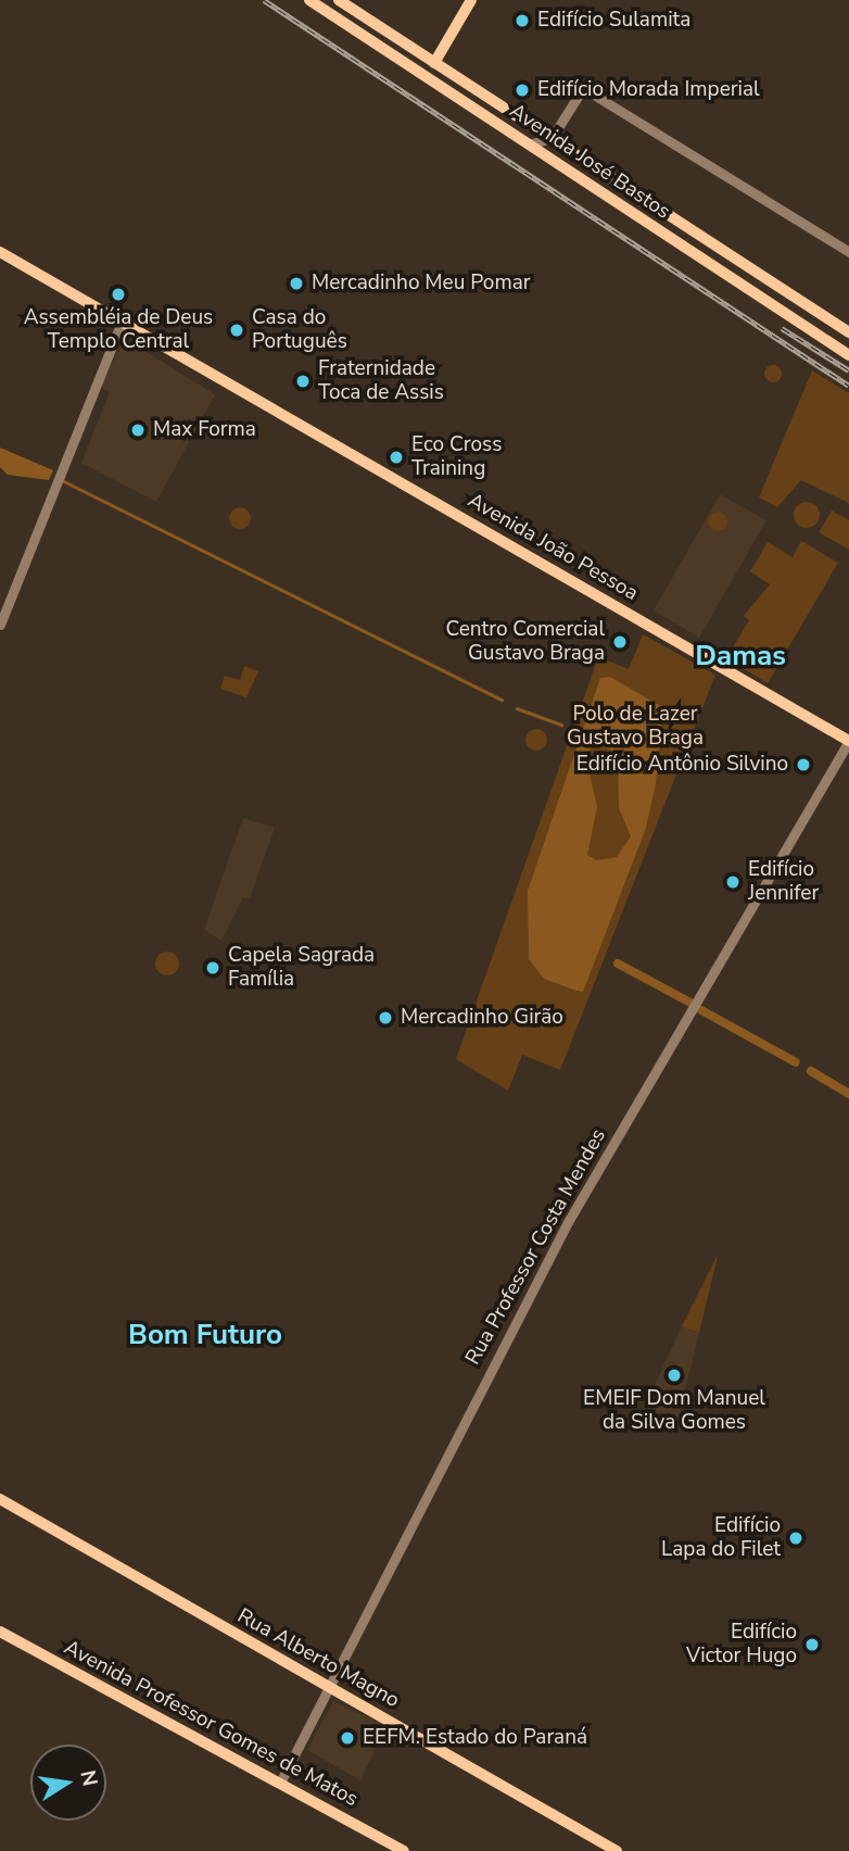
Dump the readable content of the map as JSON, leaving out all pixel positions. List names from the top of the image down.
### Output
{
  "streets": {
    "main road": [
      "Avenida José Bastos",
      "Avenida João Pessoa",
      "Rua Alberto Magno",
      "Avenida Professor Gomes de Matos"
    ],
    "street": ["Rua Professor Costa Mendes"]
  },
  "crossings": [
    ["Avenida João Pessoa", "Rua Professor Costa Mendes"],
    ["Rua Professor Costa Mendes", "Rua Alberto Magno"],
    ["Rua Professor Costa Mendes", "Avenida Professor Gomes de Matos"]
  ],
  "districts": ["Damas", "Bom Futuro"],
  "parks": ["Polo de Lazer Gustavo Braga"],
  "places": [
    "Edifício Sulamita",
    "Edifício Morada Imperial",
    "Mercadinho Meu Pomar",
    "Assembléia de Deus Templo Central",
    "Casa do Português",
    "Fraternidade Toca de Assis",
    "Max Forma",
    "Eco Cross Training",
    "Centro Comercial Gustavo Braga",
    "Edifício Antônio Silvino",
    "Edifício Jennifer",
    "Capela Sagrada Família",
    "Mercadinho Girão",
    "EMEIF Dom Manuel da Silva Gomes",
    "Edifício Lapa do Filet",
    "Edifício Victor Hugo",
    "EEFM. Estado do Paraná"
  ],
  "north": "right"
}
